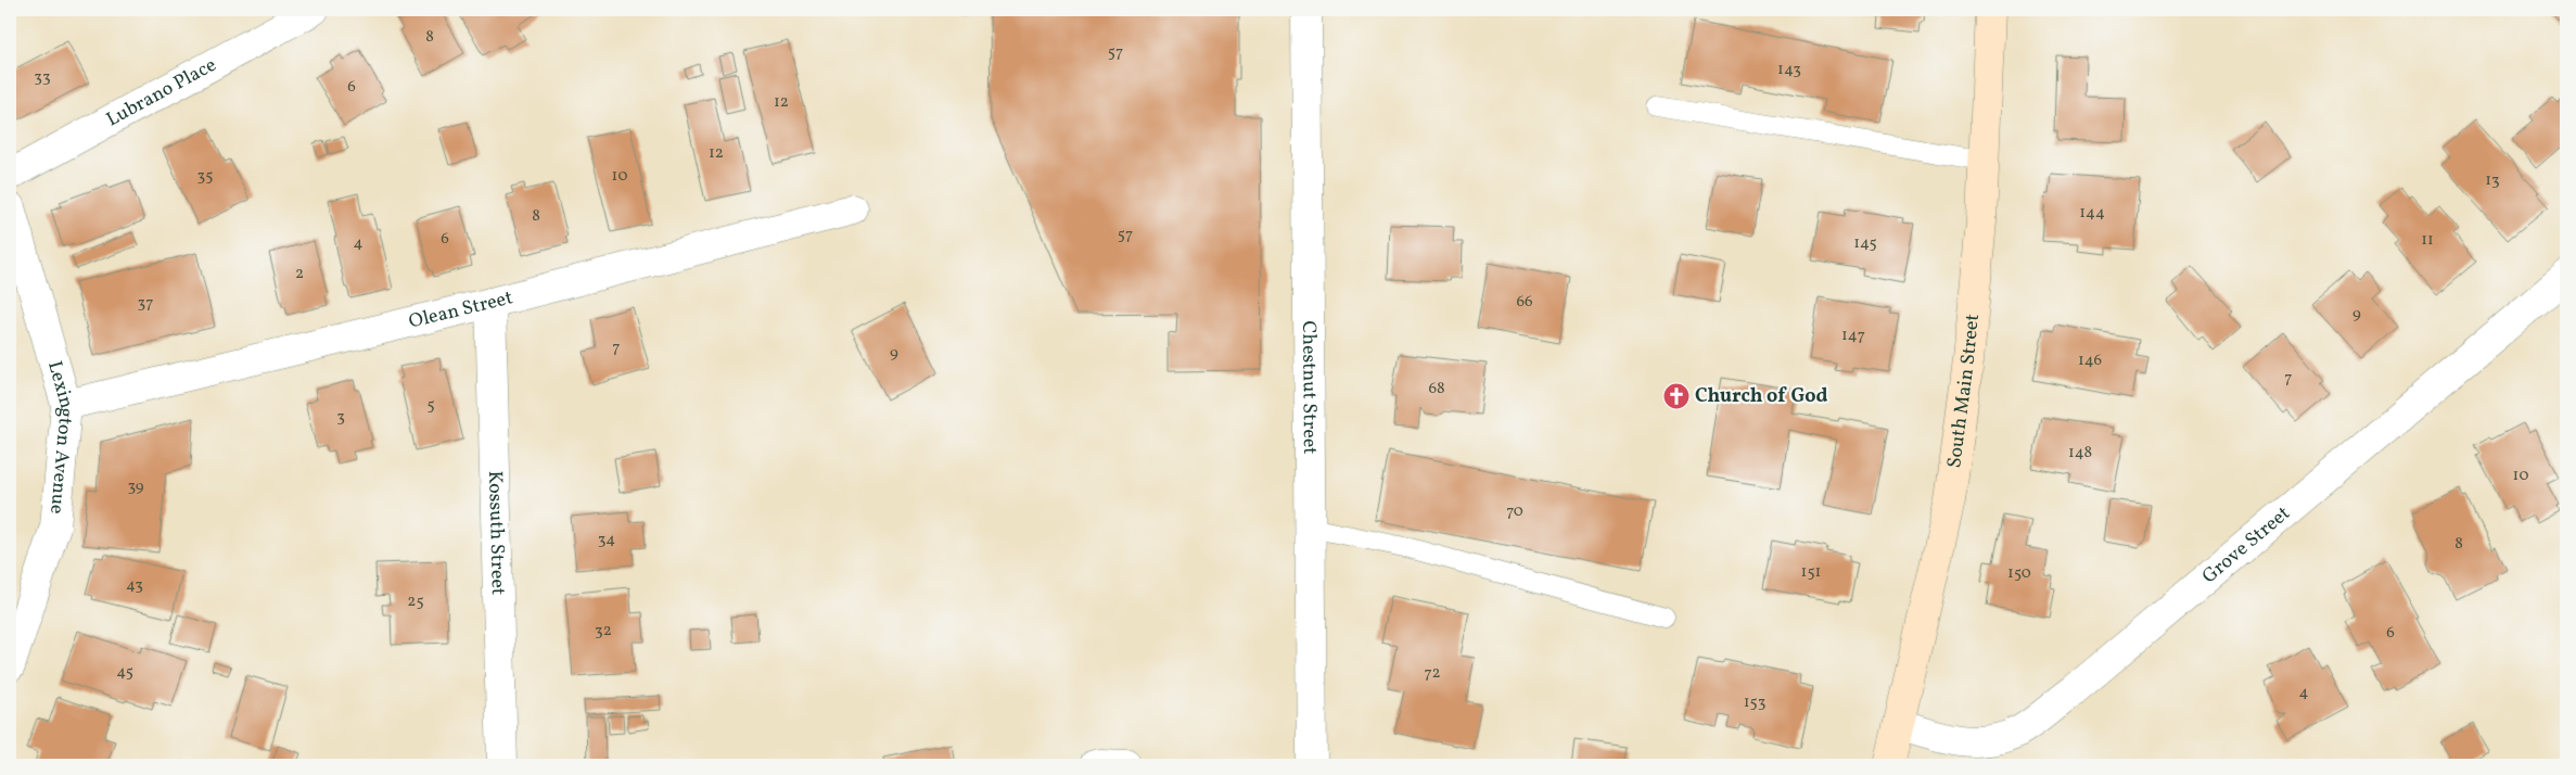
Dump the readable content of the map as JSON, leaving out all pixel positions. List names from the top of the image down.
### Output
{
  "streets": {
    "main road": ["South Main Street"],
    "street": [
      "Lubrano Place",
      "Olean Street",
      "Chestnut Street",
      "Lexington Avenue",
      "Kossuth Street",
      "Grove Street"
    ]
  },
  "crossings": [
    ["Olean Street", "Lexington Avenue"],
    ["Olean Street", "Kossuth Street"],
    ["South Main Street", "Grove Street"]
  ],
  "places": {
    "church": ["Church of God"]
  },
  "house_numbers": [
    "8",
    "57",
    "143",
    "33",
    "6",
    "12",
    "12",
    "35",
    "10",
    "13",
    "144",
    "8",
    "57",
    "6",
    "11",
    "4",
    "145",
    "2",
    "66",
    "37",
    "9",
    "147",
    "7",
    "9",
    "146",
    "7",
    "68",
    "5",
    "3",
    "148",
    "10",
    "39",
    "70",
    "34",
    "8",
    "151",
    "150",
    "43",
    "25",
    "32",
    "6",
    "45",
    "72",
    "4",
    "153"
  ]
}
